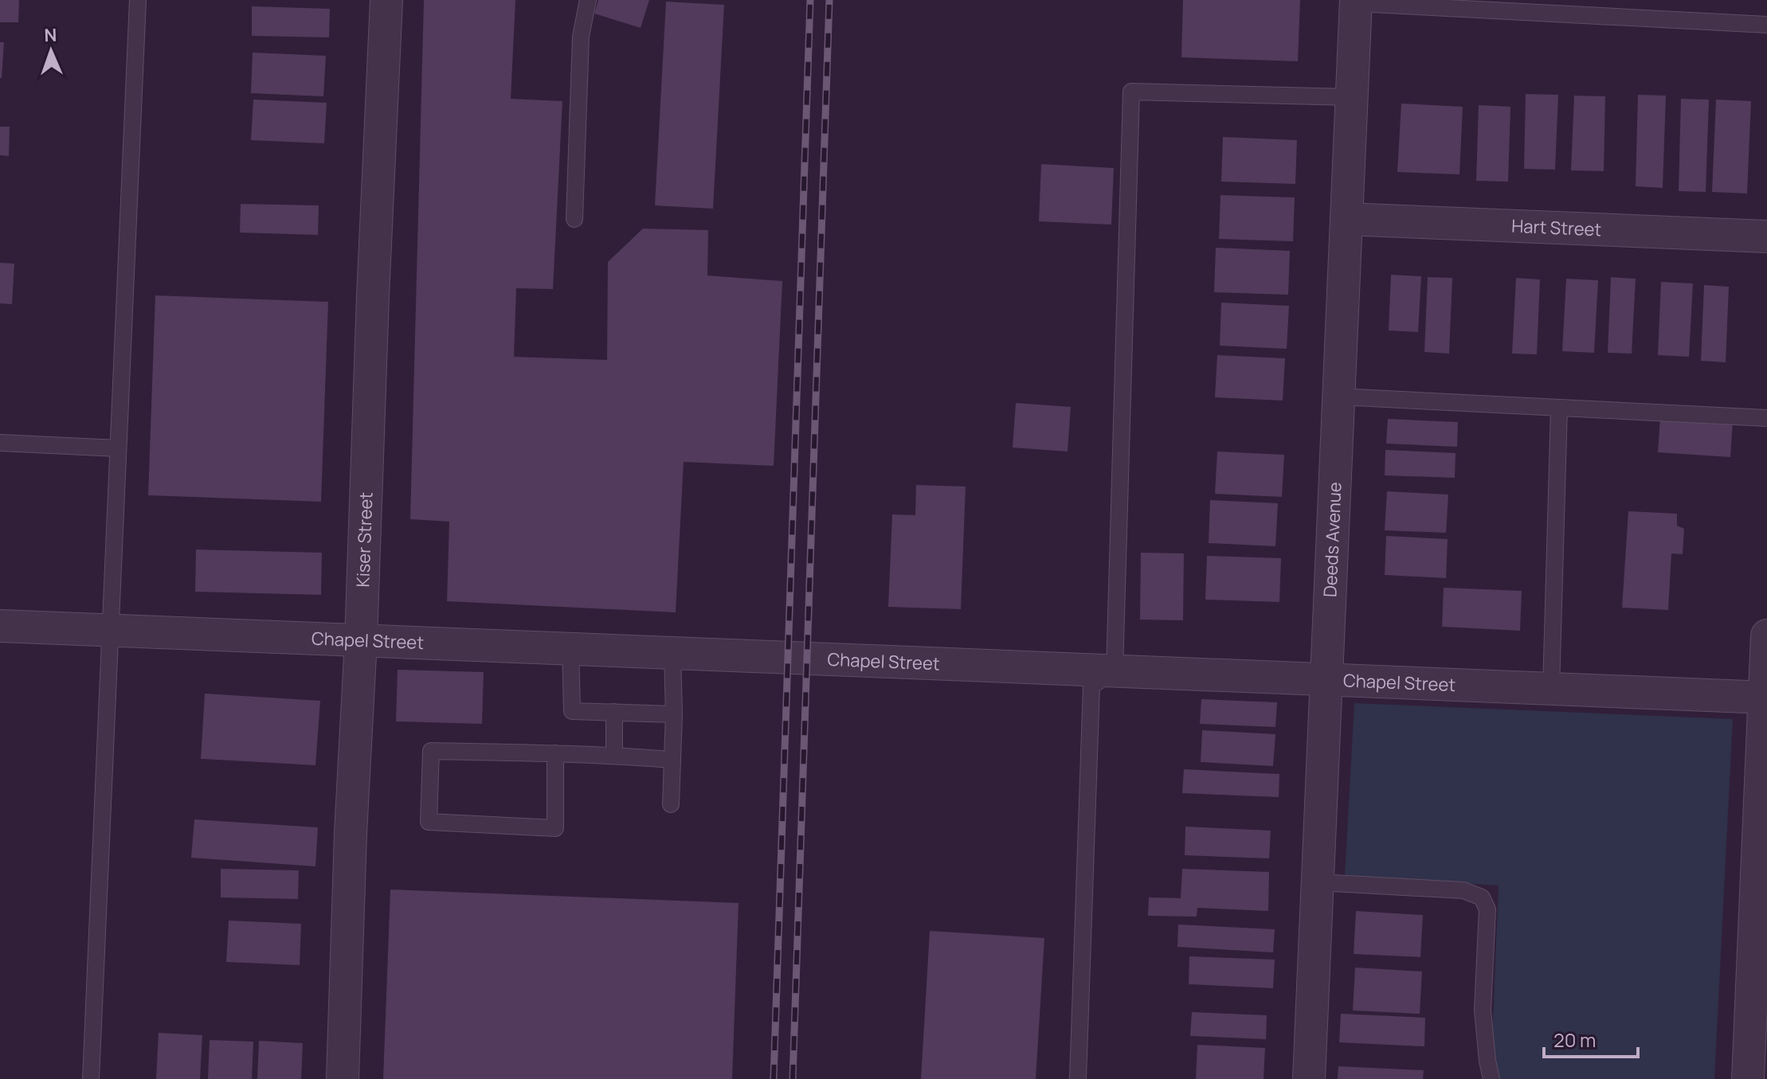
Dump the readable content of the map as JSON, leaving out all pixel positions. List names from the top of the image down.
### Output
{
  "streets": {
    "street": [
      "Hart Street",
      "Deeds Avenue",
      "Kiser Street",
      "Chapel Street"
    ]
  },
  "crossings": [
    ["Hart Street", "Deeds Avenue"],
    ["Deeds Avenue", "Chapel Street"],
    ["Kiser Street", "Chapel Street"]
  ],
  "scale_bar": "20 m",
  "north": "top"
}
